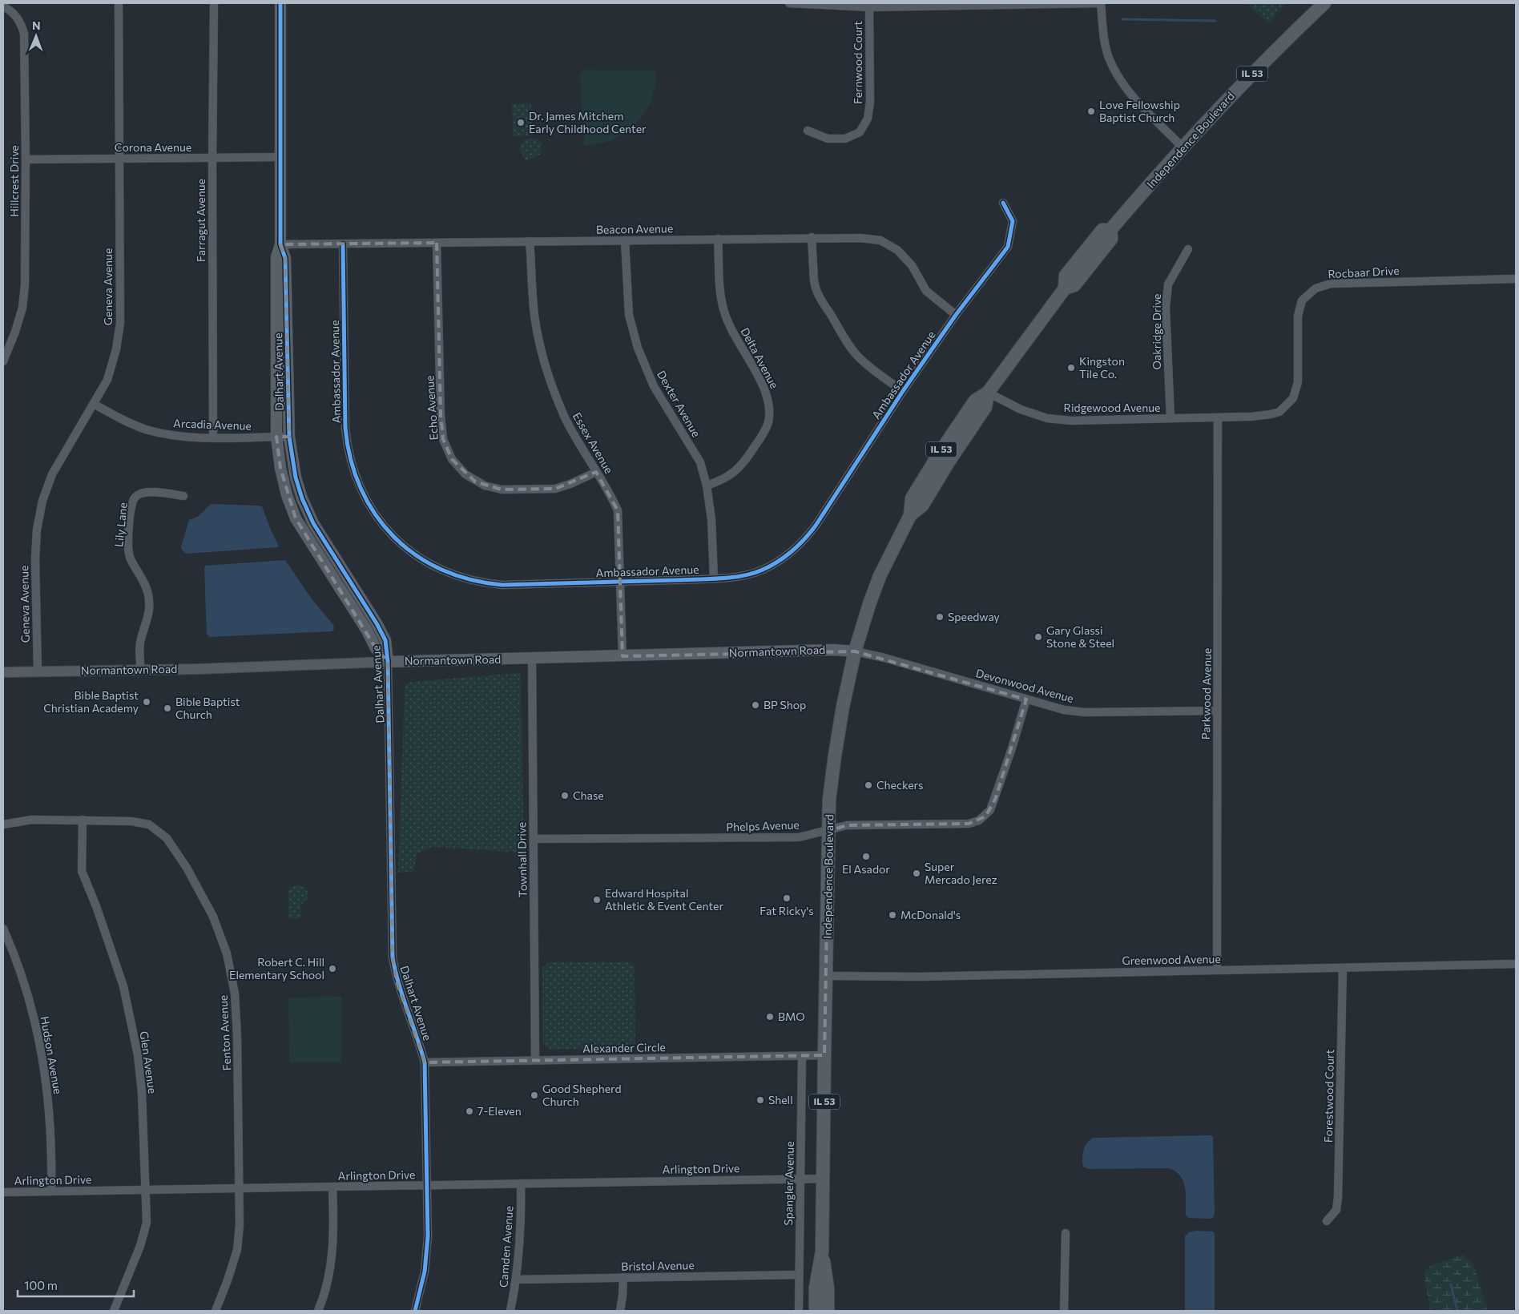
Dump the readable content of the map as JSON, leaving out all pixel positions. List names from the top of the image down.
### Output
{
  "streets": {
    "main road": [
      "IL 53",
      "Independence Boulevard",
      "Dalhart Avenue",
      "Normantown Road"
    ],
    "street": [
      "Fernwood Court",
      "Corona Avenue",
      "Hillcrest Drive",
      "Farragut Avenue",
      "Beacon Avenue",
      "Rocbaar Drive",
      "Geneva Avenue",
      "Oakridge Drive",
      "Delta Avenue",
      "Ambassador Avenue",
      "Dexter Avenue",
      "Echo Avenue",
      "Ridgewood Avenue",
      "Arcadia Avenue",
      "Essex Avenue",
      "Lily Lane",
      "Devonwood Avenue",
      "Parkwood Avenue",
      "Phelps Avenue",
      "Townhall Drive",
      "Greenwood Avenue",
      "Fenton Avenue",
      "Alexander Circle",
      "Hudson Avenue",
      "Glen Avenue",
      "Forestwood Court",
      "Arlington Drive",
      "Spangler Avenue",
      "Camden Avenue",
      "Bristol Avenue"
    ]
  },
  "crossings": [
    ["Independence Boulevard", "Ridgewood Avenue"],
    ["Independence Boulevard", "Normantown Road"],
    ["Independence Boulevard", "Devonwood Avenue"],
    ["Independence Boulevard", "Phelps Avenue"],
    ["Independence Boulevard", "Greenwood Avenue"],
    ["Independence Boulevard", "Alexander Circle"],
    ["Independence Boulevard", "Arlington Drive"],
    ["Corona Avenue", "Hillcrest Drive"],
    ["Corona Avenue", "Farragut Avenue"],
    ["Corona Avenue", "Geneva Avenue"],
    ["Corona Avenue", "Dalhart Avenue"],
    ["Farragut Avenue", "Arcadia Avenue"],
    ["Beacon Avenue", "Delta Avenue"],
    ["Beacon Avenue", "Dalhart Avenue"],
    ["Beacon Avenue", "Ambassador Avenue"],
    ["Beacon Avenue", "Dexter Avenue"],
    ["Beacon Avenue", "Echo Avenue"],
    ["Beacon Avenue", "Essex Avenue"],
    ["Rocbaar Drive", "Ridgewood Avenue"],
    ["Rocbaar Drive", "Parkwood Avenue"],
    ["Geneva Avenue", "Arcadia Avenue"],
    ["Geneva Avenue", "Normantown Road"],
    ["Oakridge Drive", "Ridgewood Avenue"],
    ["Delta Avenue", "Dexter Avenue"],
    ["Dalhart Avenue", "Arcadia Avenue"],
    ["Dalhart Avenue", "Normantown Road"],
    ["Dalhart Avenue", "Alexander Circle"],
    ["Dalhart Avenue", "Arlington Drive"],
    ["Ambassador Avenue", "Dexter Avenue"],
    ["Ambassador Avenue", "Essex Avenue"],
    ["Echo Avenue", "Essex Avenue"],
    ["Ridgewood Avenue", "Parkwood Avenue"],
    ["Essex Avenue", "Normantown Road"],
    ["Lily Lane", "Normantown Road"],
    ["Normantown Road", "Devonwood Avenue"],
    ["Normantown Road", "Townhall Drive"],
    ["Devonwood Avenue", "Parkwood Avenue"],
    ["Devonwood Avenue", "Phelps Avenue"],
    ["Parkwood Avenue", "Greenwood Avenue"],
    ["Phelps Avenue", "Townhall Drive"],
    ["Townhall Drive", "Alexander Circle"],
    ["Greenwood Avenue", "Forestwood Court"],
    ["Fenton Avenue", "Glen Avenue"],
    ["Fenton Avenue", "Arlington Drive"],
    ["Alexander Circle", "Spangler Avenue"],
    ["Hudson Avenue", "Arlington Drive"],
    ["Glen Avenue", "Arlington Drive"],
    ["Arlington Drive", "Spangler Avenue"],
    ["Arlington Drive", "Camden Avenue"],
    ["Spangler Avenue", "Bristol Avenue"],
    ["Camden Avenue", "Bristol Avenue"]
  ],
  "places": [
    "Love Fellowship Baptist Church",
    "Dr. James Mitchem Early Childhood Center",
    "Kingston Tile Co.",
    "Speedway",
    "Gary Glassi Stone & Steel",
    "Bible Baptist Christian Academy",
    "BP Shop",
    "Bible Baptist Church",
    "Checkers",
    "Chase",
    "El Asador",
    "Super Mercado Jerez",
    "Fat Ricky's",
    "Edward Hospital Athletic & Event Center",
    "McDonald's",
    "Robert C. Hill Elementary School",
    "BMO",
    "Good Shepherd Church",
    "Shell",
    "7-Eleven"
  ],
  "scale_bar": "100 m",
  "north": "top"
}
